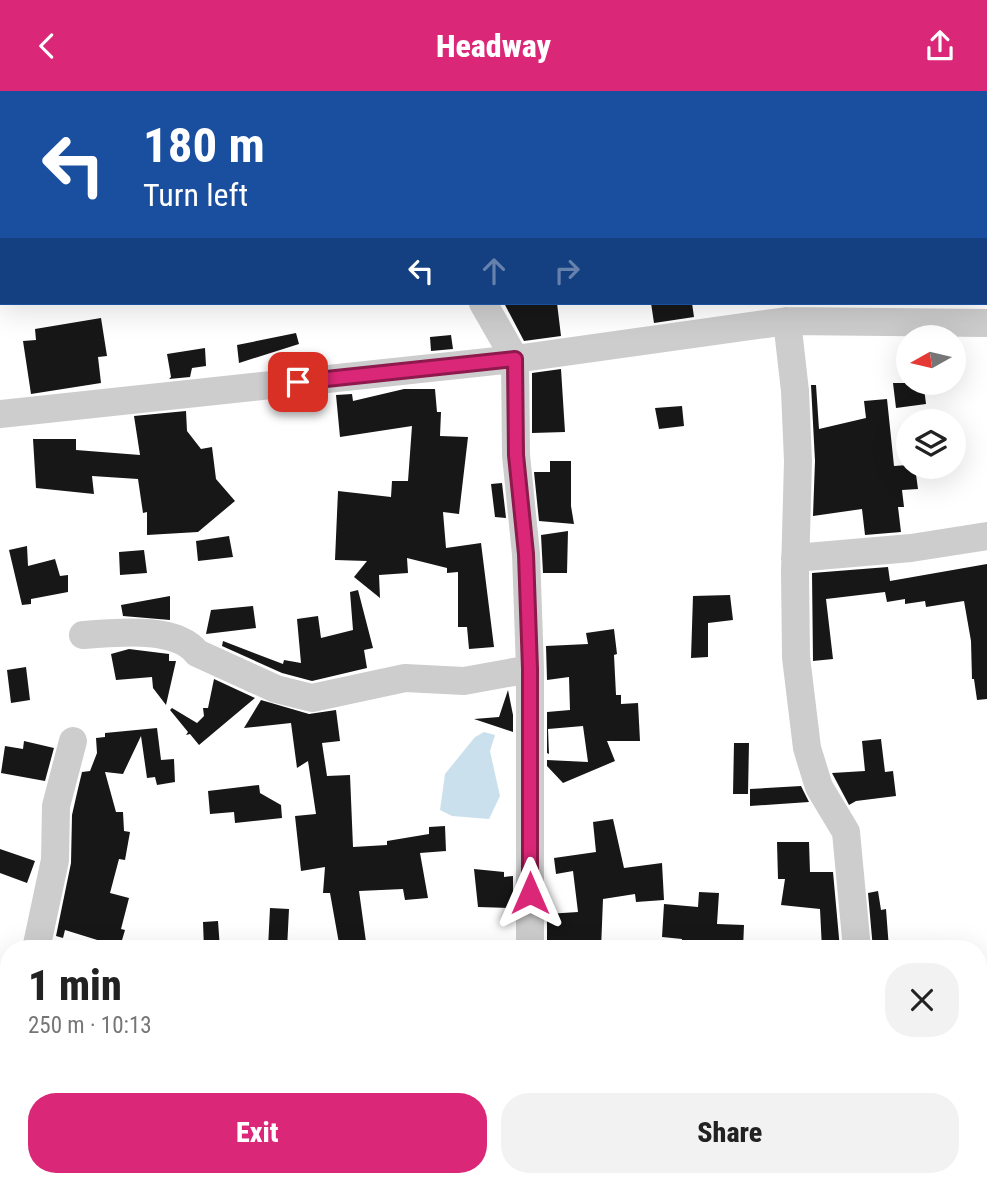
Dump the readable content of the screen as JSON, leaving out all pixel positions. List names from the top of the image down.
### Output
{
  "north": "left",
  "page": {
    "header": "Headway",
    "turn": ["180 m", "Turn left"],
    "heading": ["1 min", "250 m · 10:13"],
    "buttons": ["Exit", "Share"]
  }
}
